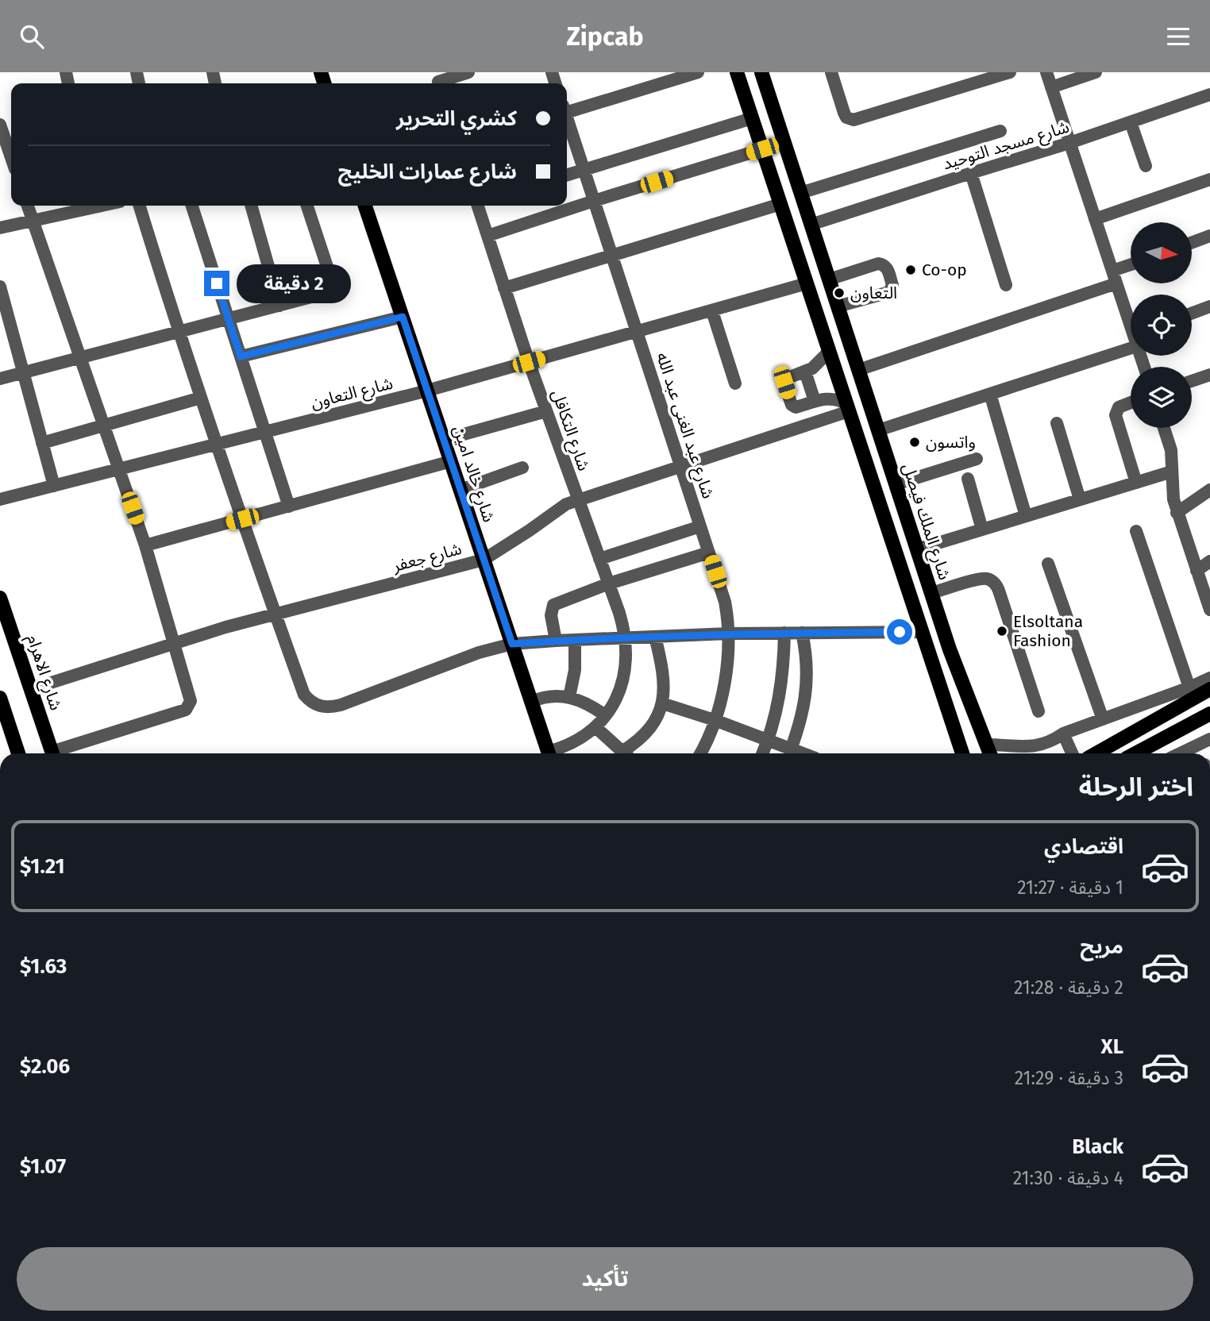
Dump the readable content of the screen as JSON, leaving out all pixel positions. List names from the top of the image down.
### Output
{
  "streets": {
    "main road": ["شارع خالد امين", "شارع الملك فيصل", "شارع الاهرام"],
    "street": [
      "شارع مسجد التوحيد",
      "شارع التعاون",
      "شارع عبد الغنى عبد الله",
      "شارع التكافل",
      "شارع جعفر"
    ]
  },
  "crossings": [
    ["شارع مسجد التوحيد", "شارع الملك فيصل"],
    ["شارع التعاون", "شارع عبد الغنى عبد الله"],
    ["شارع التعاون", "شارع التكافل"],
    ["شارع التعاون", "شارع خالد امين"],
    ["شارع عبد الغنى عبد الله", "شارع جعفر"],
    ["شارع التكافل", "شارع جعفر"],
    ["شارع خالد امين", "شارع جعفر"],
    ["شارع جعفر", "شارع الاهرام"]
  ],
  "places": [
    "Co-op",
    "التعاون",
    "واتسون",
    "Elsoltana Fashion"
  ],
  "north": "right",
  "page": {
    "header": "Zipcab",
    "banner": ["كشري التحرير", "شارع عمارات الخليج"],
    "bubble": "2 دقيقة",
    "heading": "اختر الرحلة",
    "list": [
      {
        "name": "اقتصادي",
        "note": "1 دقيقة · 21:27",
        "value": "$1.21"
      },
      {
        "name": "مريح",
        "note": "2 دقيقة · 21:28",
        "value": "$1.63"
      },
      {
        "name": "XL",
        "note": "3 دقيقة · 21:29",
        "value": "$2.06"
      },
      {
        "name": "Black",
        "note": "4 دقيقة · 21:30",
        "value": "$1.07"
      }
    ],
    "buttons": "تأكيد"
  }
}
